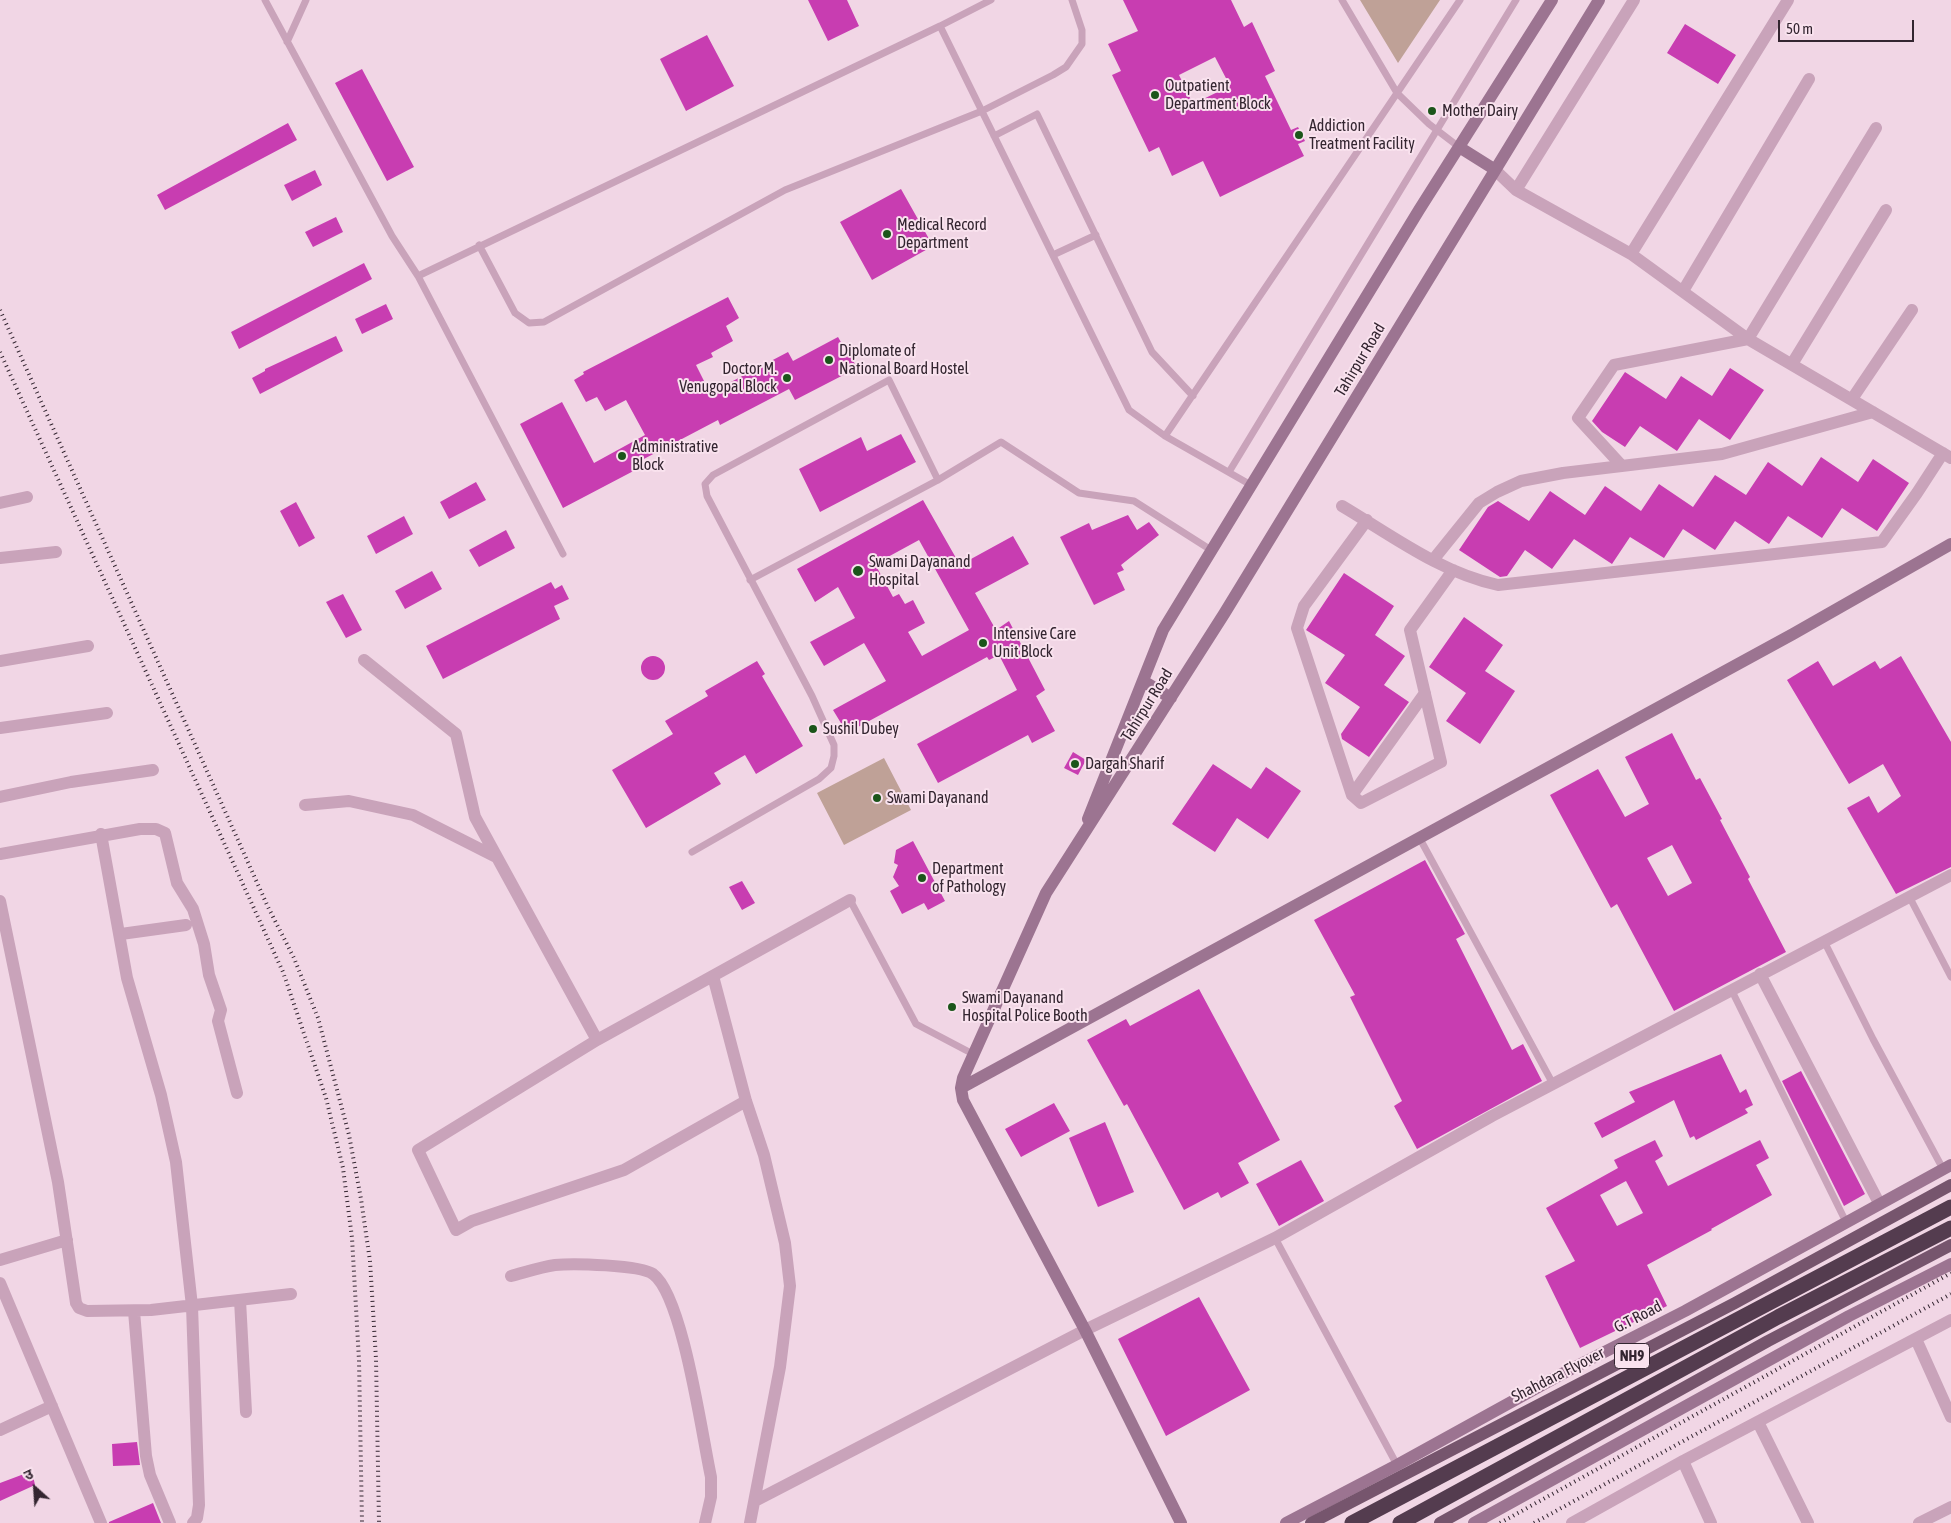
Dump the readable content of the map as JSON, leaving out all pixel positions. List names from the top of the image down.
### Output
{
  "streets": {
    "main road": [
      "Tahirpur Road",
      "G.T Road",
      "NH9",
      "Shahdara Flyover"
    ]
  },
  "places": [
    "Outpatient Department Block",
    "Mother Dairy",
    "Addiction Treatment Facility",
    "Medical Record Department",
    "Diplomate of National Board Hostel",
    "Doctor M. Venugopal Block",
    "Administrative Block",
    "Swami Dayanand Hospital",
    "Intensive Care Unit Block",
    "Sushil Dubey",
    "Dargah Sharif",
    "Swami Dayanand",
    "Department of Pathology",
    "Swami Dayanand Hospital Police Booth"
  ],
  "scale_bar": "50 m",
  "north": "top left"
}
